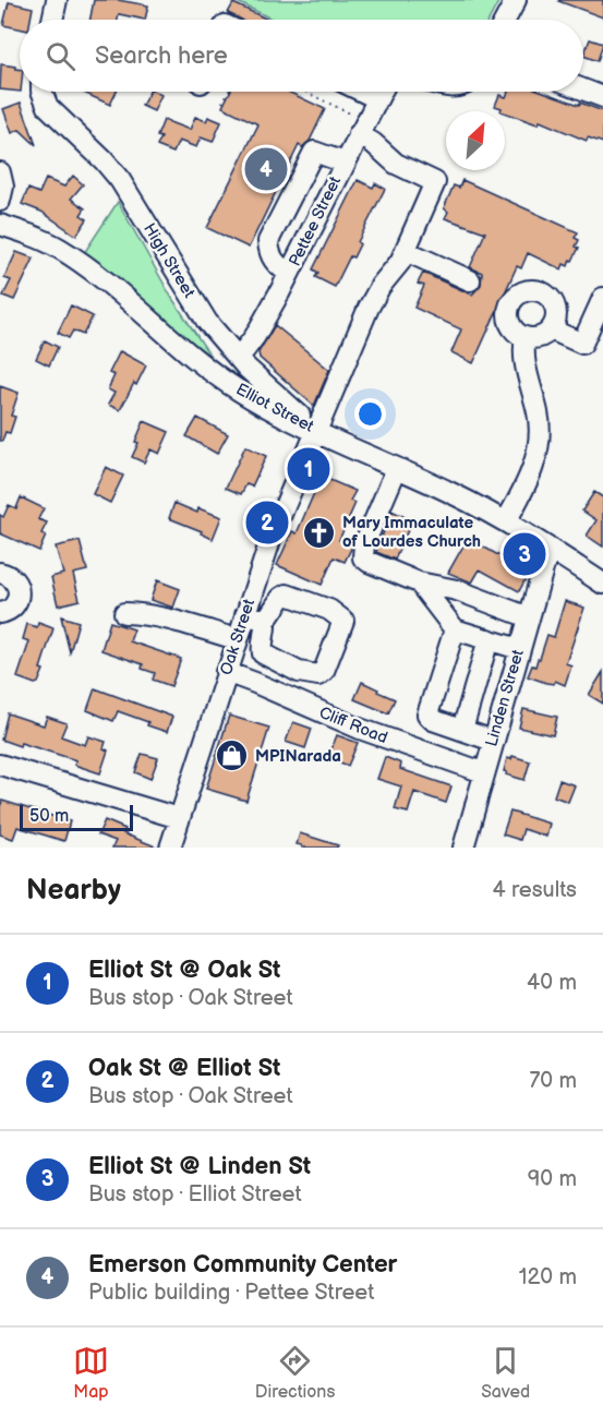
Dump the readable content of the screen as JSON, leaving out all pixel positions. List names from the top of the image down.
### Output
{
  "streets": {
    "street": [
      "Pettee Street",
      "High Street",
      "Elliot Street",
      "Oak Street",
      "Linden Street",
      "Cliff Road"
    ]
  },
  "crossings": [
    ["Pettee Street", "High Street"],
    ["Pettee Street", "Oak Street"],
    ["High Street", "Elliot Street"],
    ["High Street", "Oak Street"],
    ["Elliot Street", "Oak Street"],
    ["Elliot Street", "Linden Street"],
    ["Oak Street", "Cliff Road"],
    ["Linden Street", "Cliff Road"]
  ],
  "places": {
    "church": ["Mary Immaculate of Lourdes Church"],
    "shop": ["MPINarada"]
  },
  "scale_bar": "50 m",
  "north": "top right",
  "page": {
    "search": "Search here",
    "pins": [
      "4",
      "1",
      "2",
      "3"
    ],
    "scale": "50 m",
    "heading": ["Nearby", "4 results"],
    "list": [
      {
        "mark": "1",
        "name": "Elliot St @ Oak St",
        "note": "Bus stop · Oak Street",
        "value": "40 m"
      },
      {
        "mark": "2",
        "name": "Oak St @ Elliot St",
        "note": "Bus stop · Oak Street",
        "value": "70 m"
      },
      {
        "mark": "3",
        "name": "Elliot St @ Linden St",
        "note": "Bus stop · Elliot Street",
        "value": "90 m"
      },
      {
        "mark": "4",
        "name": "Emerson Community Center",
        "note": "Public building · Pettee Street",
        "value": "120 m"
      }
    ],
    "nav": ["Map", "Directions", "Saved"]
  }
}
